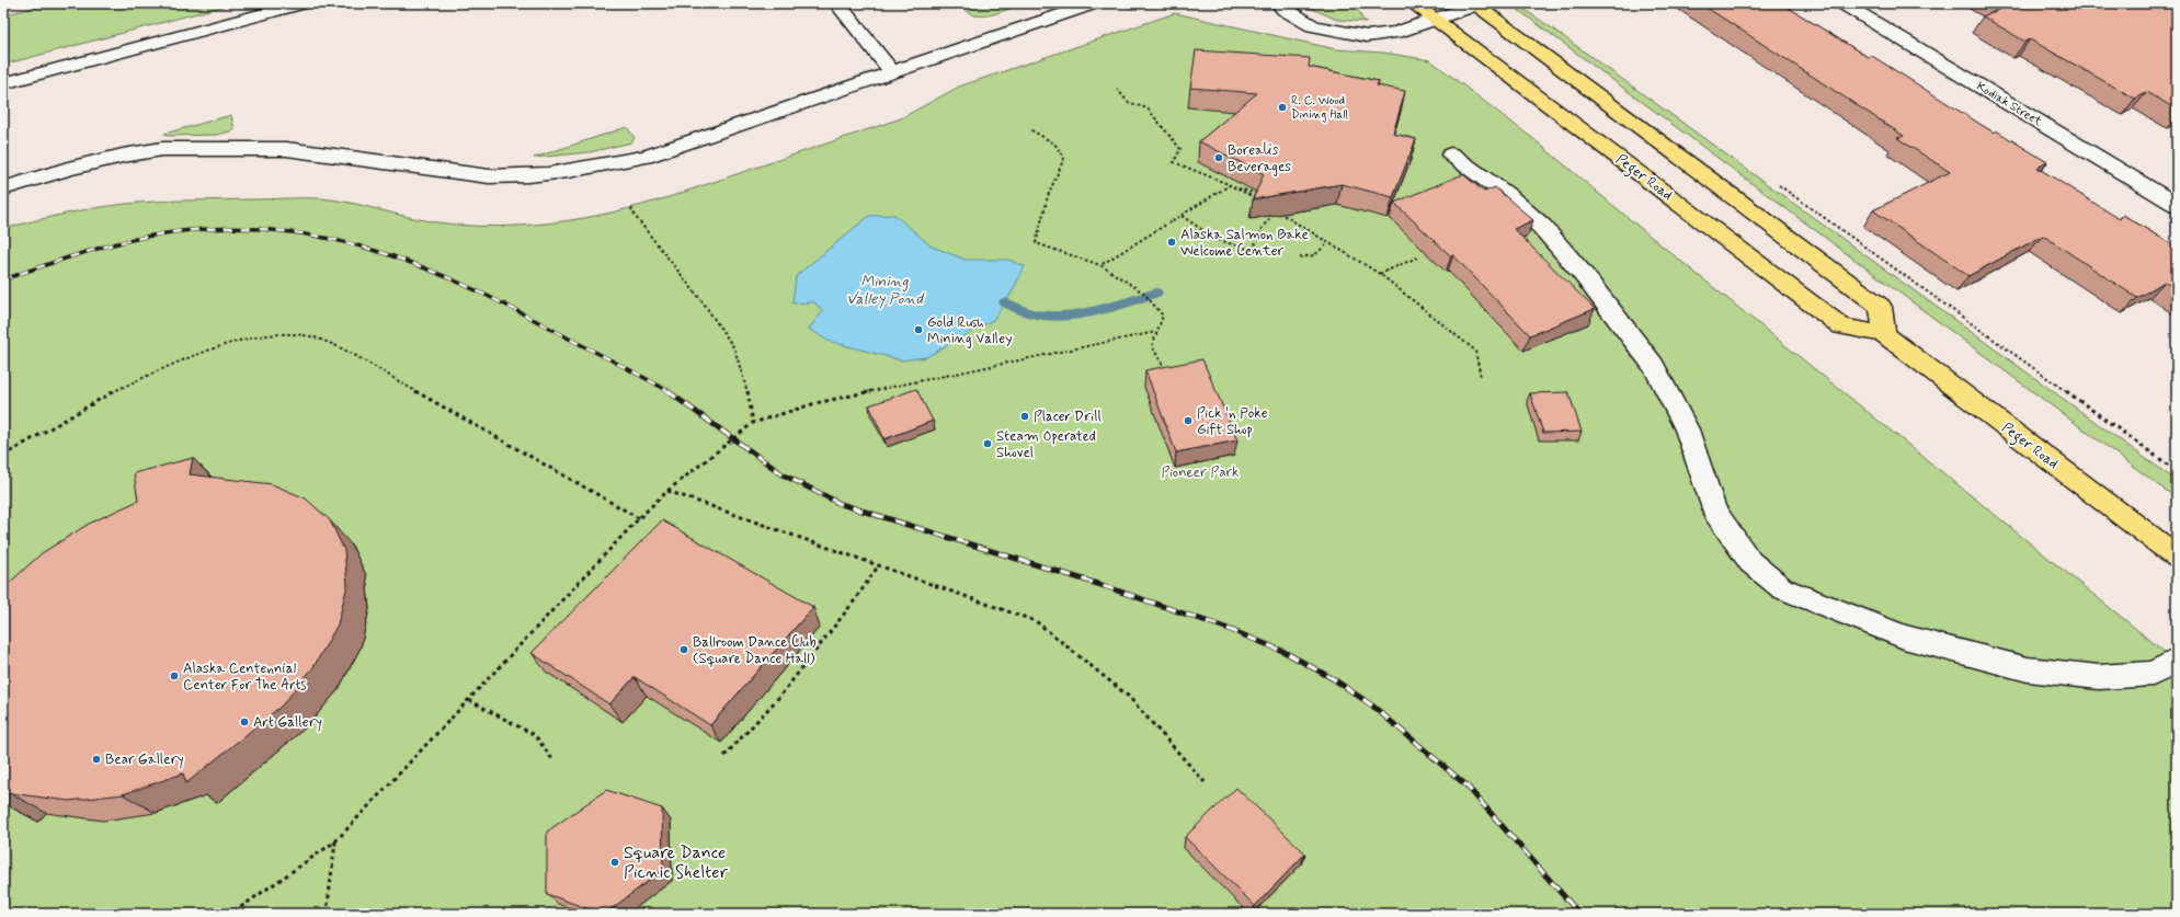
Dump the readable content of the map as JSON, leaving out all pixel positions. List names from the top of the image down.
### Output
{
  "streets": {
    "main road": ["Peger Road"],
    "street": ["Kodiak Street"]
  },
  "water": ["Mining Valley Pond"],
  "parks": ["Pioneer Park"],
  "places": [
    "R. C. Wood Dining Hall",
    "Borealis Beverages",
    "Alaska Salmon Bake Welcome Center",
    "Gold Rush Mining Valley",
    "Placer Drill",
    "Pick 'n Poke Gift Shop",
    "Steam Operated Shovel",
    "Ballroom Dance Club (Square Dance Hall)",
    "Alaska Centennial Center For The Arts",
    "Art Gallery",
    "Bear Gallery",
    "Square Dance Picnic Shelter"
  ]
}
